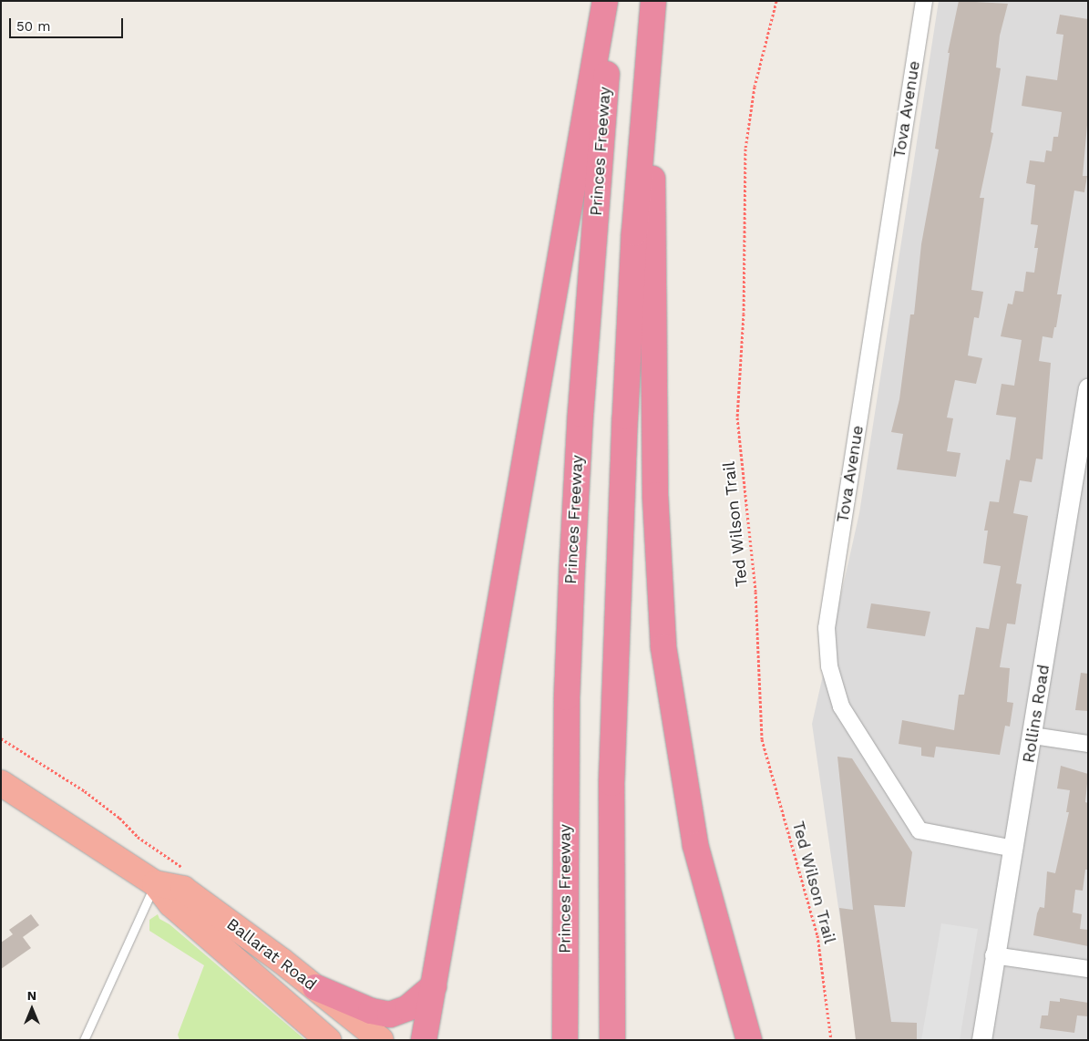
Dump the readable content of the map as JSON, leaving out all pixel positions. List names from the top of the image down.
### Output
{
  "streets": {
    "highway": ["Princes Freeway", "Ballarat Road"],
    "street": ["Tova Avenue", "Rollins Road"],
    "path": ["Ted Wilson Trail"]
  },
  "crossings": [
    ["Tova Avenue", "Rollins Road"]
  ],
  "scale_bar": "50 m",
  "north": "top"
}
